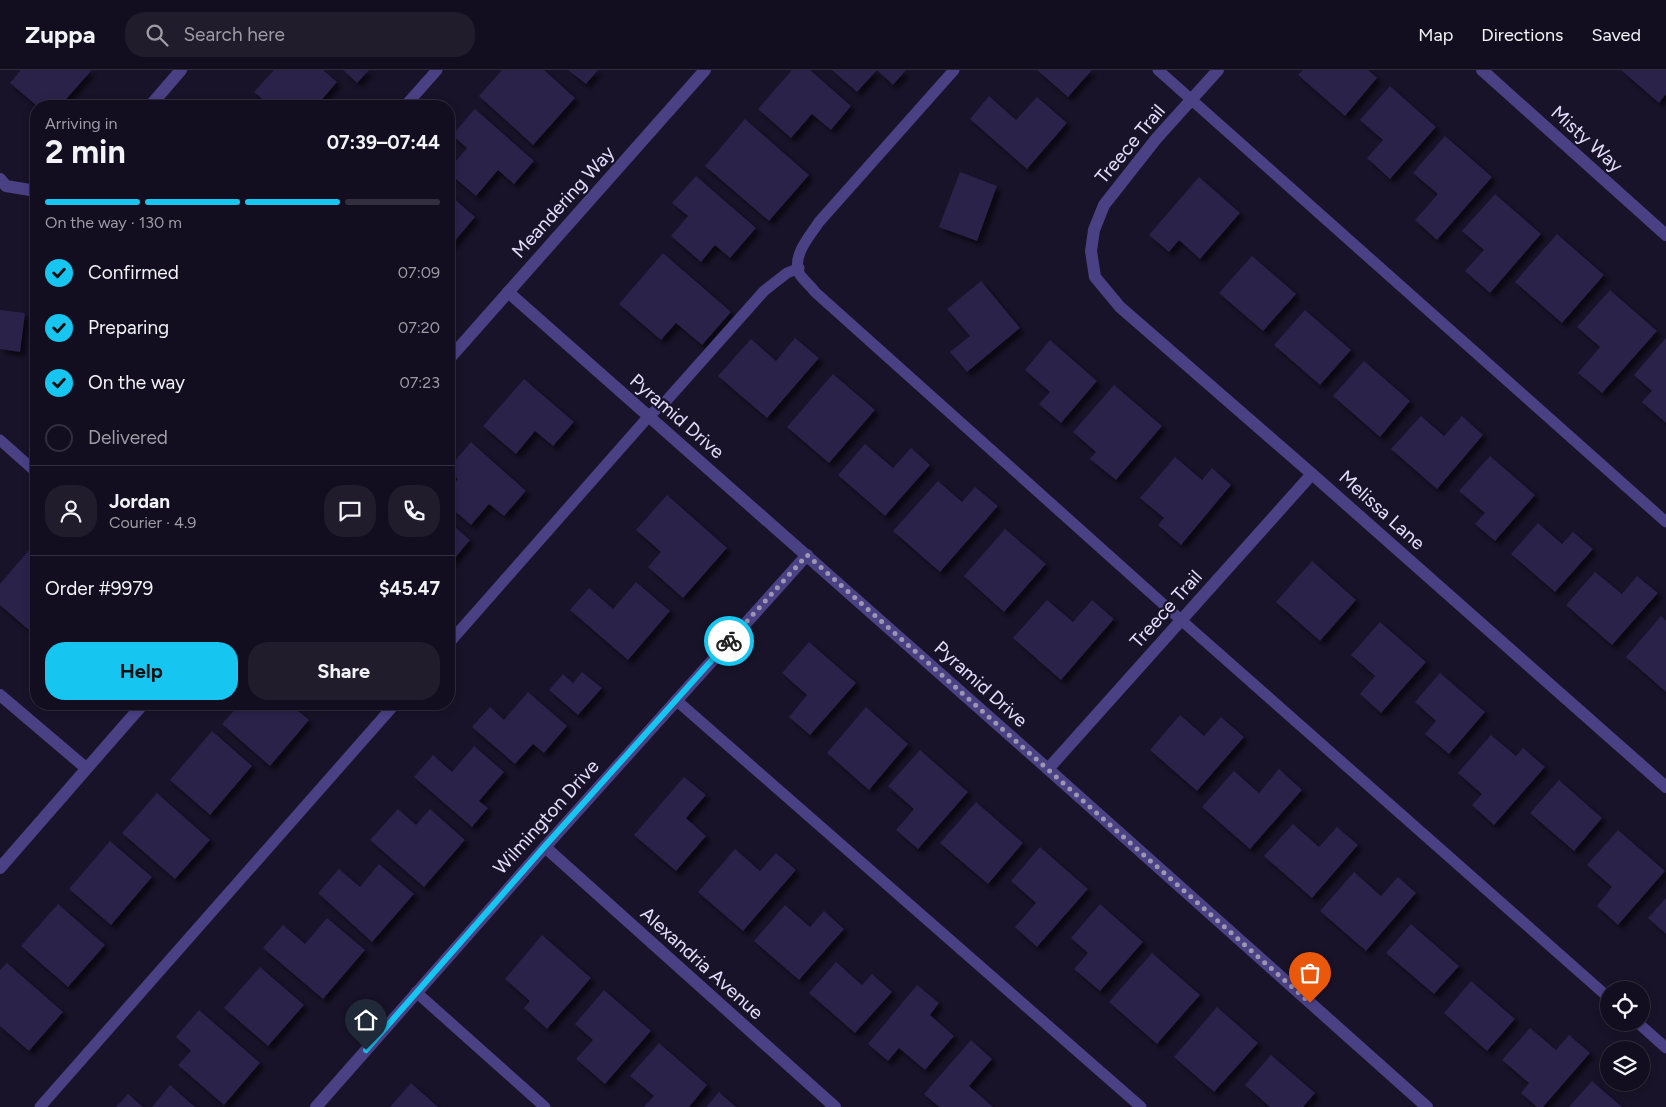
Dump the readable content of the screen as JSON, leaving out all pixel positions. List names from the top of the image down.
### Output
{
  "streets": {
    "street": [
      "Misty Way",
      "Treece Trail",
      "Meandering Way",
      "Pyramid Drive",
      "Melissa Lane",
      "Wilmington Drive",
      "Alexandria Avenue"
    ]
  },
  "crossings": [
    ["Treece Trail", "Pyramid Drive"],
    ["Treece Trail", "Melissa Lane"],
    ["Meandering Way", "Pyramid Drive"],
    ["Pyramid Drive", "Wilmington Drive"],
    ["Wilmington Drive", "Alexandria Avenue"]
  ],
  "page": {
    "header": "Zuppa",
    "search": "Search here",
    "nav": ["Map", "Directions", "Saved"],
    "heading": ["2 min", "Arriving in", "07:39–07:44"],
    "panel": [
      "Jordan",
      "Courier · 4.9",
      "Order #9979",
      "$45.47"
    ],
    "bar": "On the way · 130 m",
    "list": [
      ["Confirmed", "07:09"],
      ["Preparing", "07:20"],
      ["On the way", "07:23"],
      "Delivered"
    ],
    "buttons": ["Help", "Share"]
  }
}
